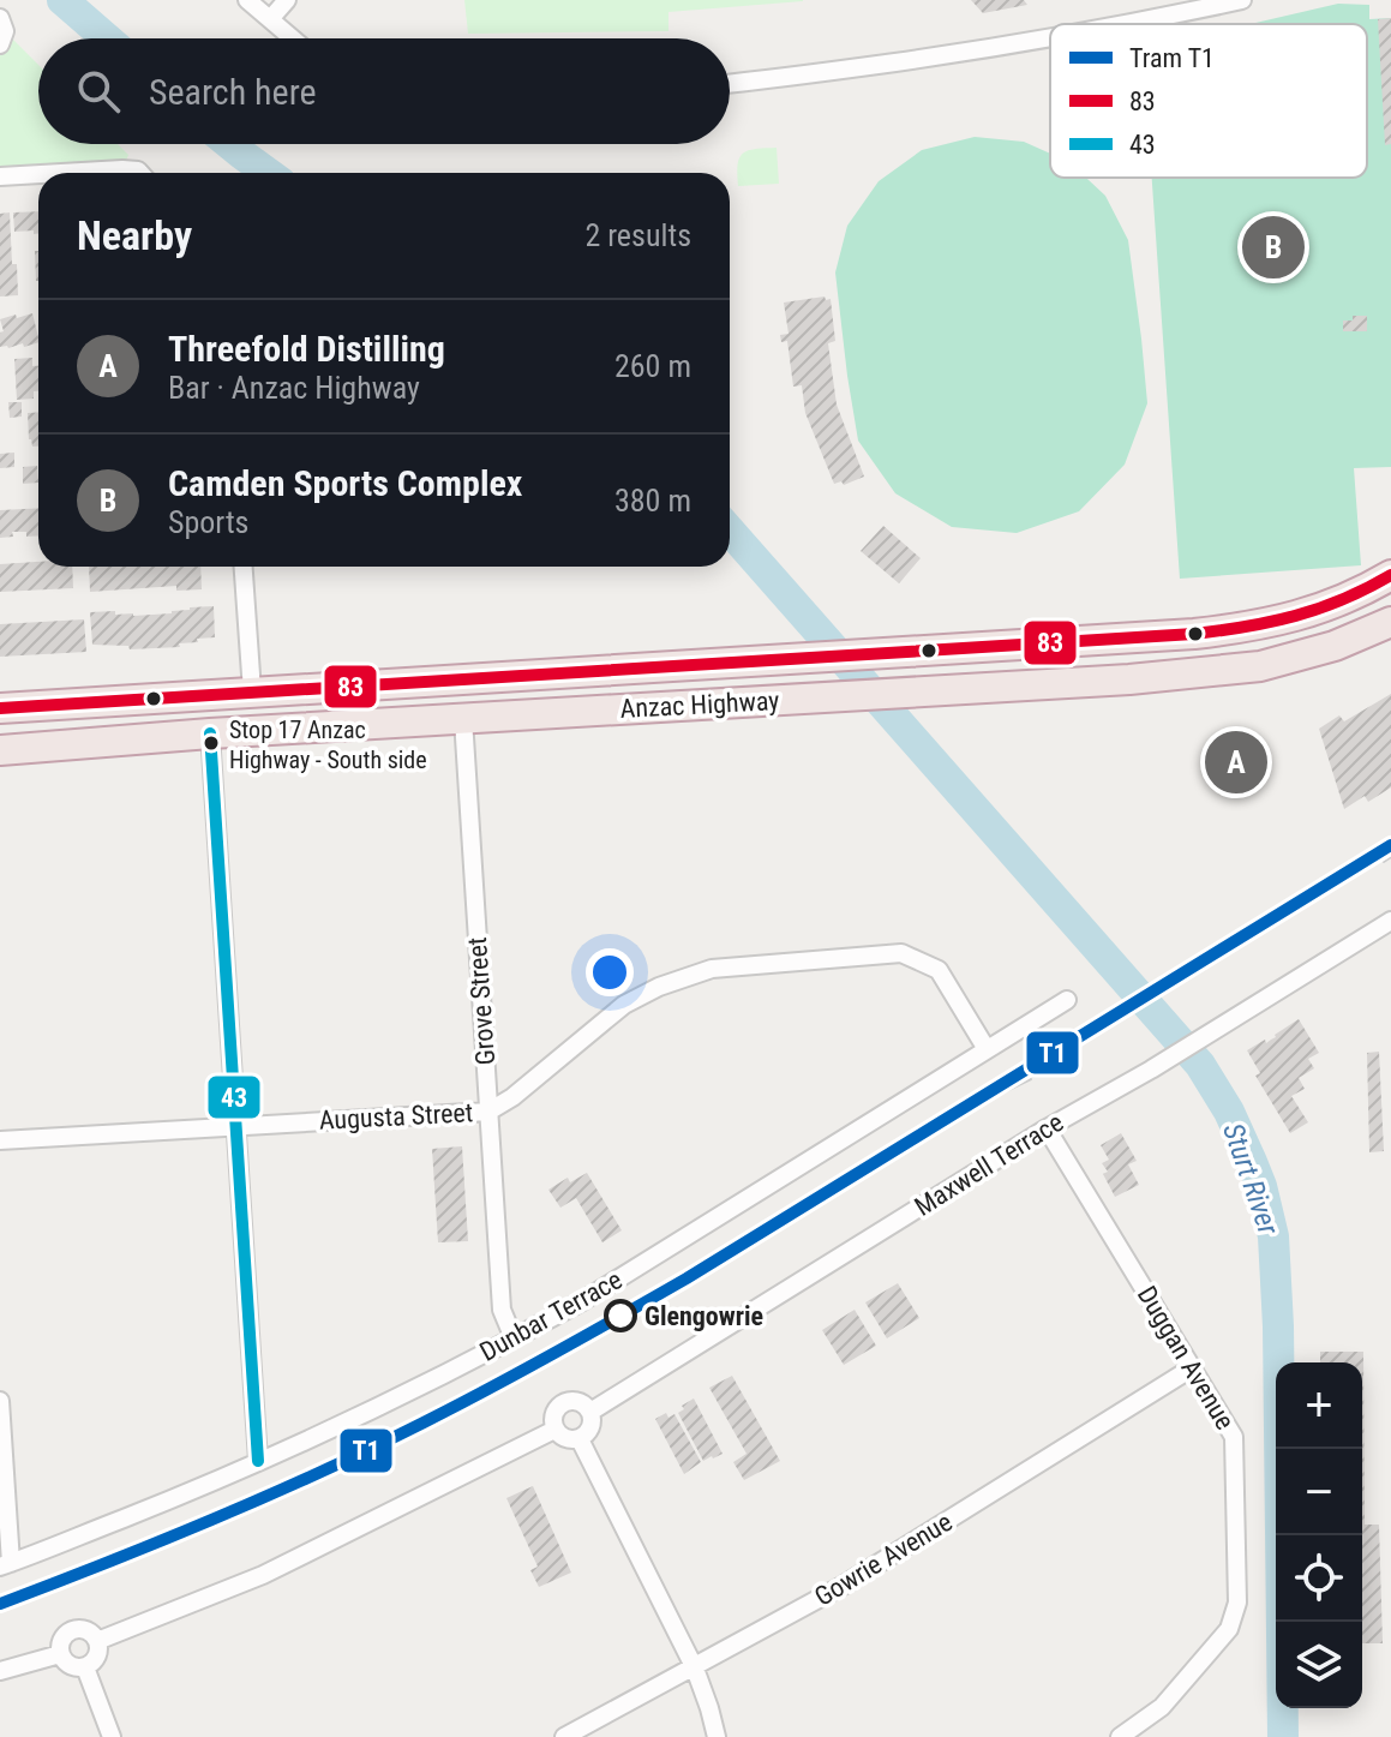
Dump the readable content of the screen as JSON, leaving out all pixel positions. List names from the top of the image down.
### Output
{
  "streets": {
    "highway": ["Anzac Highway"],
    "street": [
      "Grove Street",
      "Augusta Street",
      "Maxwell Terrace",
      "Dunbar Terrace",
      "Duggan Avenue",
      "Gowrie Avenue"
    ]
  },
  "crossings": [
    ["Anzac Highway", "Grove Street"],
    ["Grove Street", "Augusta Street"],
    ["Grove Street", "Dunbar Terrace"],
    ["Augusta Street", "Dunbar Terrace"],
    ["Maxwell Terrace", "Duggan Avenue"],
    ["Duggan Avenue", "Gowrie Avenue"]
  ],
  "water": ["Sturt River"],
  "places": ["Stop 17 Anzac Highway - South side", "Glengowrie"],
  "lines": ["transit line 83", "transit line 43", "tram line T1"],
  "legend": ["Tram T1", "83", "43"],
  "page": {
    "search": "Search here",
    "heading": ["Nearby", "2 results"],
    "pins": ["B", "A"],
    "list": [
      {
        "mark": "A",
        "name": "Threefold Distilling",
        "note": "Bar · Anzac Highway",
        "value": "260 m"
      },
      {
        "mark": "B",
        "name": "Camden Sports Complex",
        "note": "Sports",
        "value": "380 m"
      }
    ],
    "map_buttons": ["+", "−"]
  }
}
